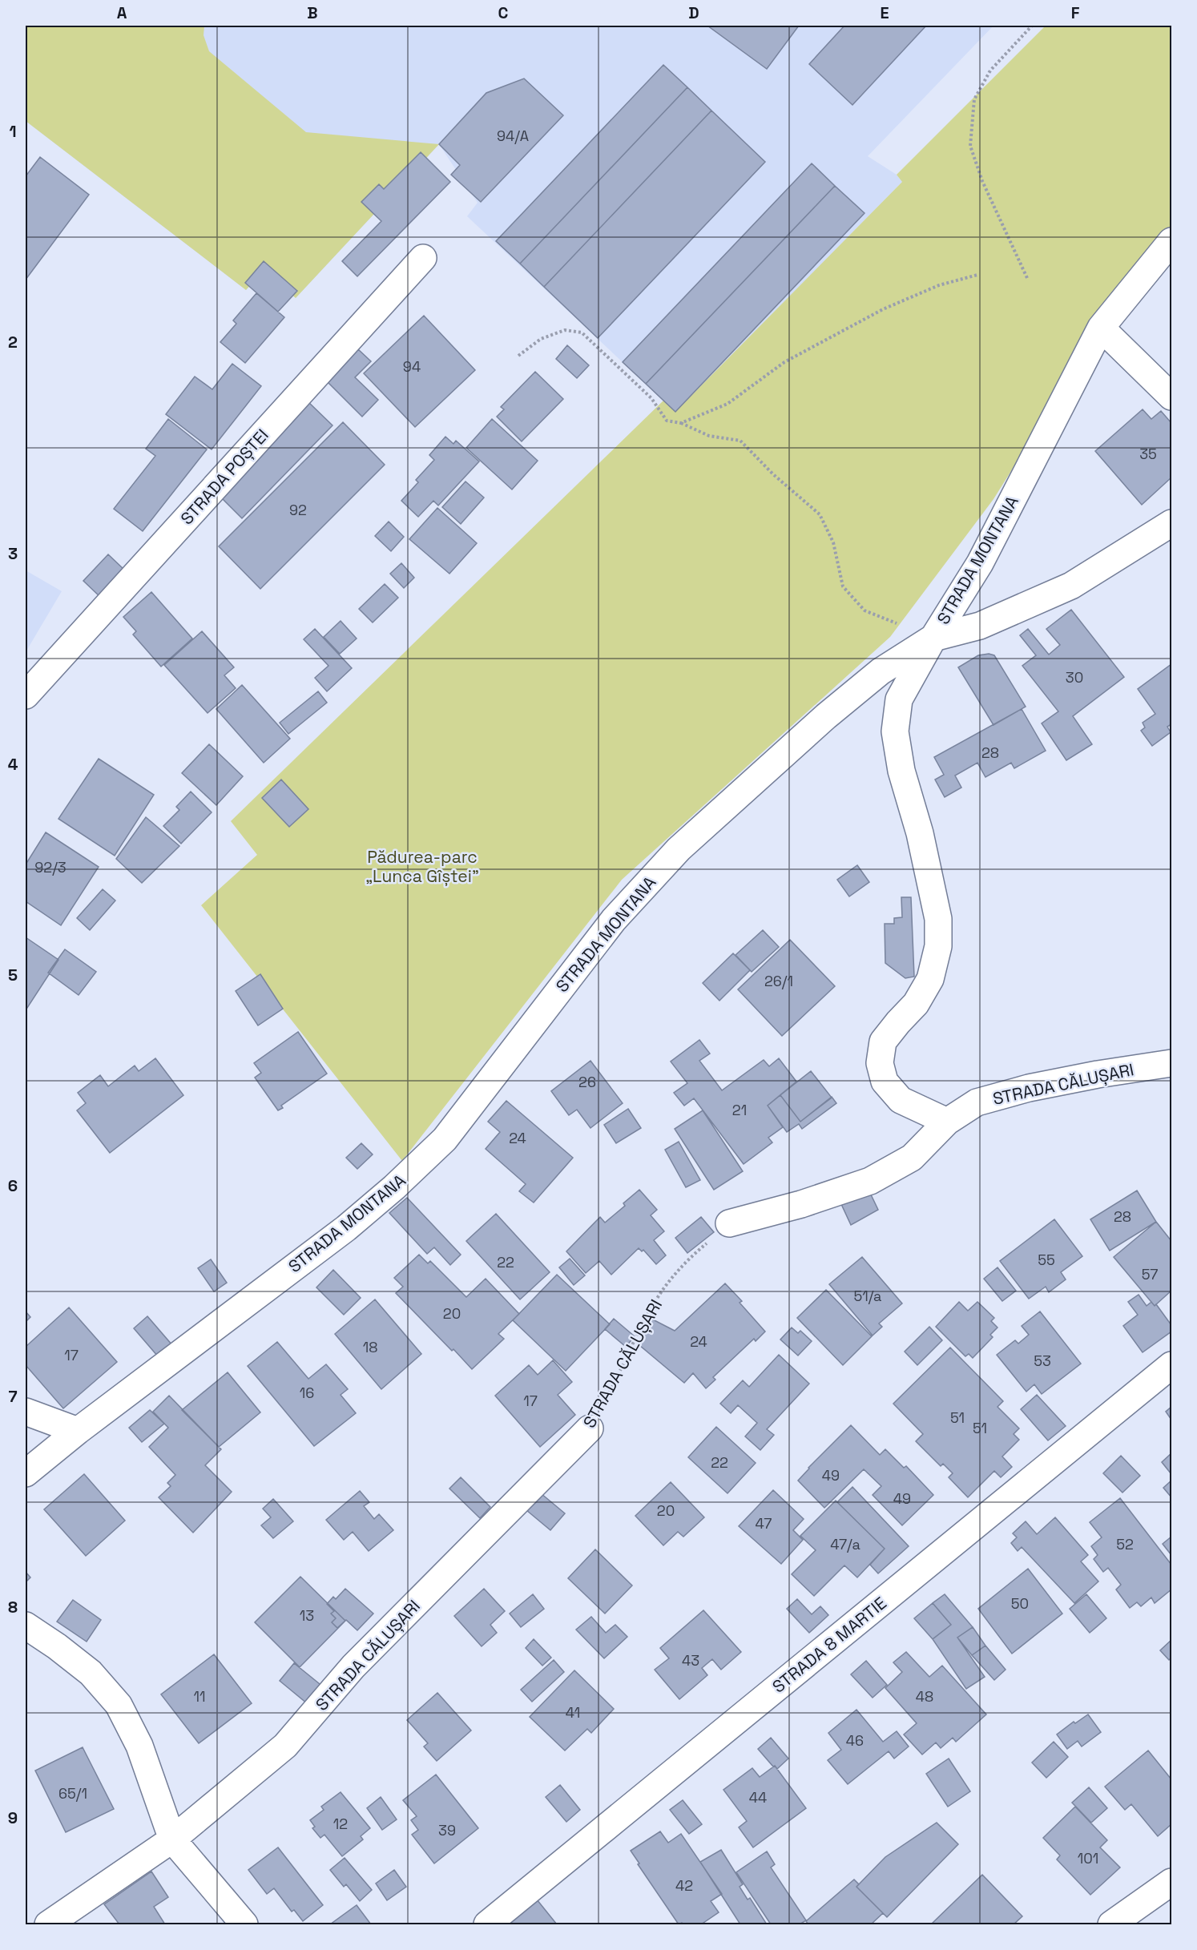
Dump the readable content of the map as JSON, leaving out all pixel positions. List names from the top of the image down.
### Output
{
  "streets": {
    "street": [
      "STRADA POȘTEI",
      "STRADA MONTANA",
      "STRADA CĂLUȘARI",
      "STRADA 8 MARTIE"
    ]
  },
  "parks": ["Pădurea-parc „Lunca Gîștei”"],
  "house_numbers": [
    "94/A",
    "94",
    "35",
    "92",
    "30",
    "28",
    "92/3",
    "26/1",
    "26",
    "21",
    "24",
    "28",
    "55",
    "22",
    "57",
    "51/a",
    "20",
    "24",
    "18",
    "17",
    "53",
    "16",
    "17",
    "51",
    "51",
    "22",
    "49",
    "49",
    "20",
    "47",
    "47/a",
    "52",
    "50",
    "13",
    "43",
    "11",
    "48",
    "41",
    "46",
    "65/1",
    "44",
    "12",
    "39",
    "101",
    "42"
  ],
  "grid": {
    "columns": [
      "A",
      "B",
      "C",
      "D",
      "E",
      "F"
    ],
    "rows": [
      "1",
      "2",
      "3",
      "4",
      "5",
      "6",
      "7",
      "8",
      "9"
    ]
  }
}
